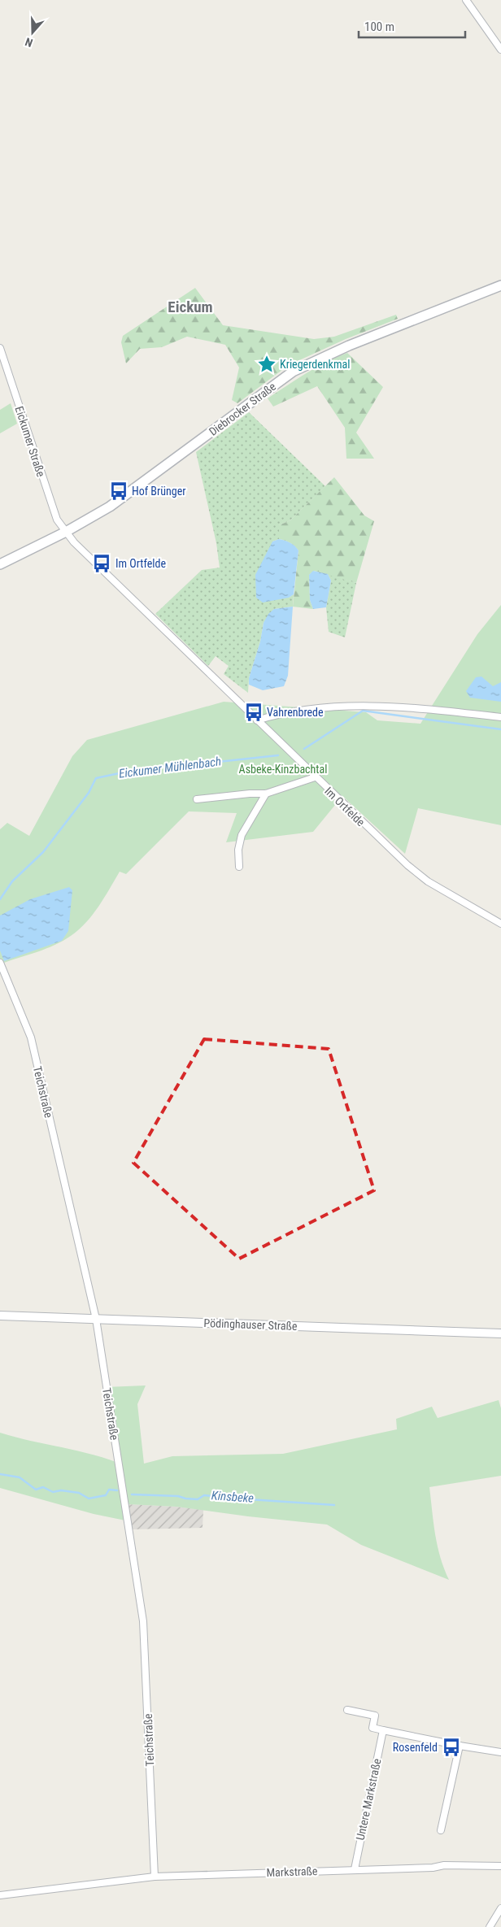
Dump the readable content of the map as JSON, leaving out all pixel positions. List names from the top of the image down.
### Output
{
  "streets": {
    "main road": ["Diebrocker Straße"],
    "street": [
      "Eickumer Straße",
      "Im Ortfelde",
      "Teichstraße",
      "Pödinghauser Straße",
      "Untere Markstraße",
      "Markstraße"
    ]
  },
  "crossings": [
    ["Diebrocker Straße", "Eickumer Straße"],
    ["Diebrocker Straße", "Im Ortfelde"],
    ["Eickumer Straße", "Im Ortfelde"],
    ["Teichstraße", "Pödinghauser Straße"],
    ["Teichstraße", "Markstraße"],
    ["Untere Markstraße", "Markstraße"]
  ],
  "districts": ["Eickum"],
  "water": ["Eickumer Mühlenbach", "Kinsbeke"],
  "parks": ["Asbeke-Kinzbachtal"],
  "places": {
    "place": ["Kriegerdenkmal"],
    "bus stop": [
      "Hof Brünger",
      "Im Ortfelde",
      "Vahrenbrede",
      "Rosenfeld"
    ]
  },
  "scale_bar": "100 m",
  "north": "bottom"
}
